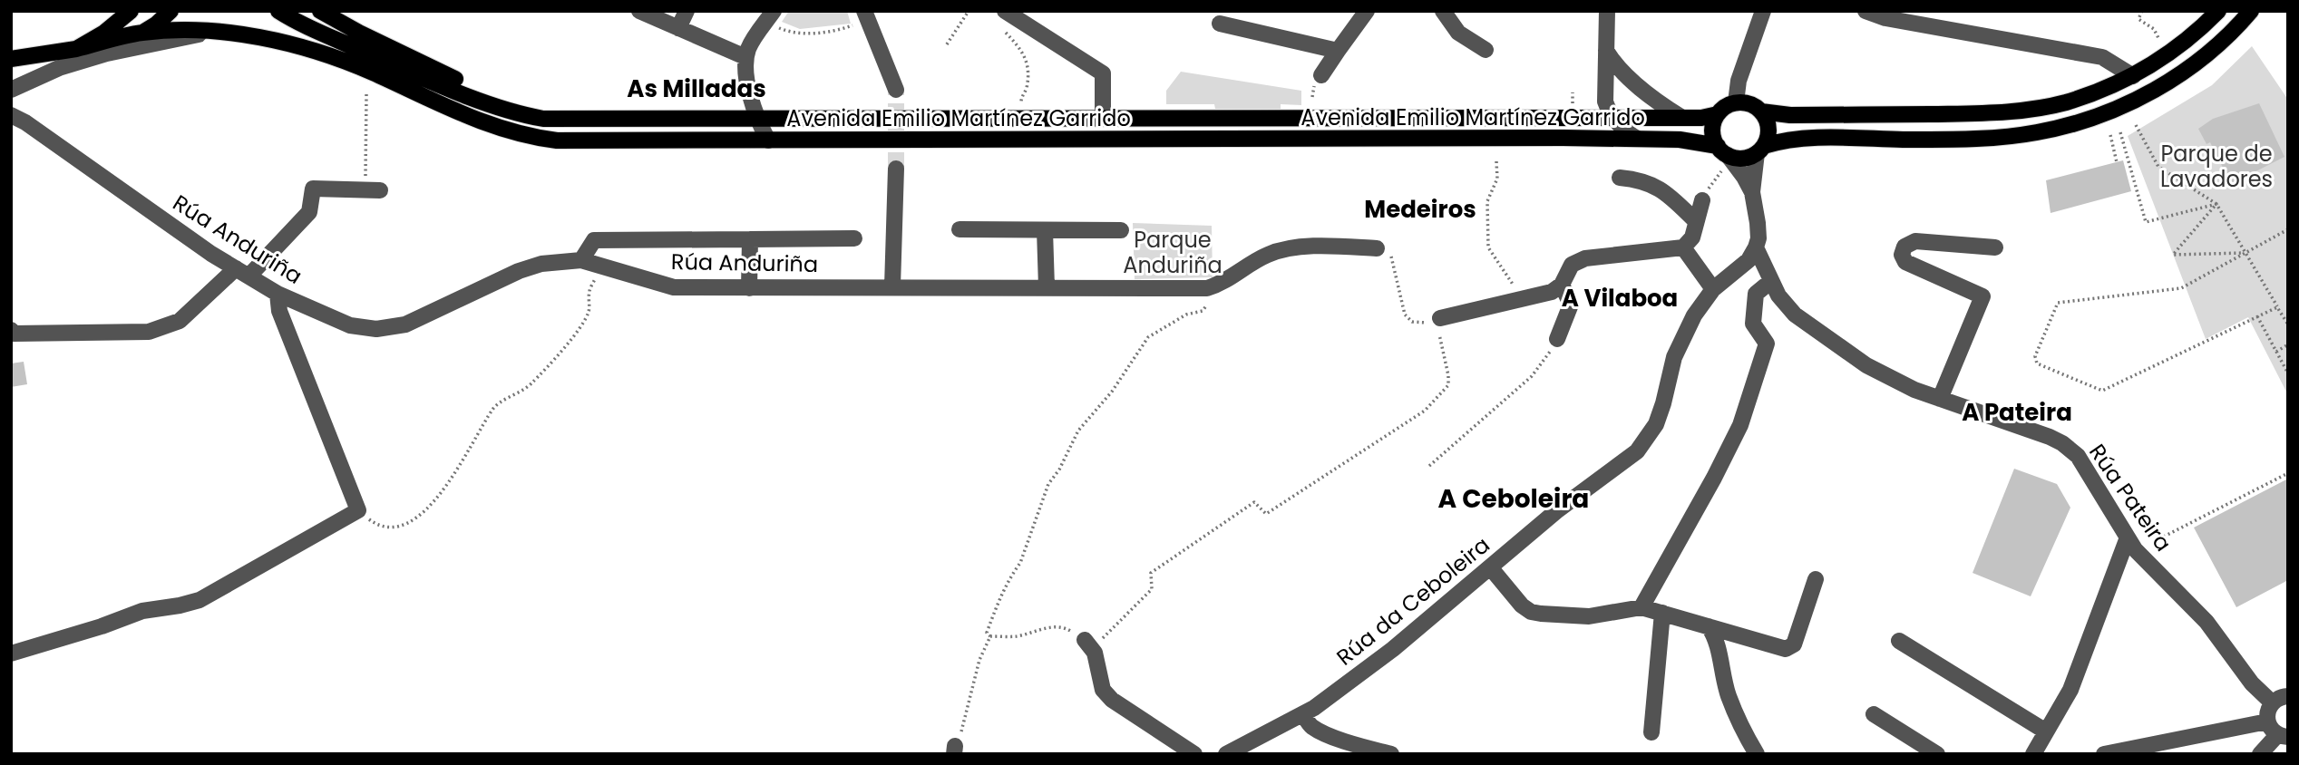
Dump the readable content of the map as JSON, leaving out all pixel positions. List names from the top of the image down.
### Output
{
  "streets": {
    "main road": ["Avenida Emilio Martínez Garrido"],
    "street": ["Rúa Anduriña", "Rúa Pateira", "Rúa da Ceboleira"]
  },
  "crossings": [
    ["Avenida Emilio Martínez Garrido", "Rúa Pateira"],
    ["Rúa Pateira", "Rúa da Ceboleira"]
  ],
  "districts": [
    "As Milladas",
    "Medeiros",
    "A Vilaboa",
    "A Pateira",
    "A Ceboleira"
  ],
  "parks": ["Parque de Lavadores", "Parque Anduriña"]
}
